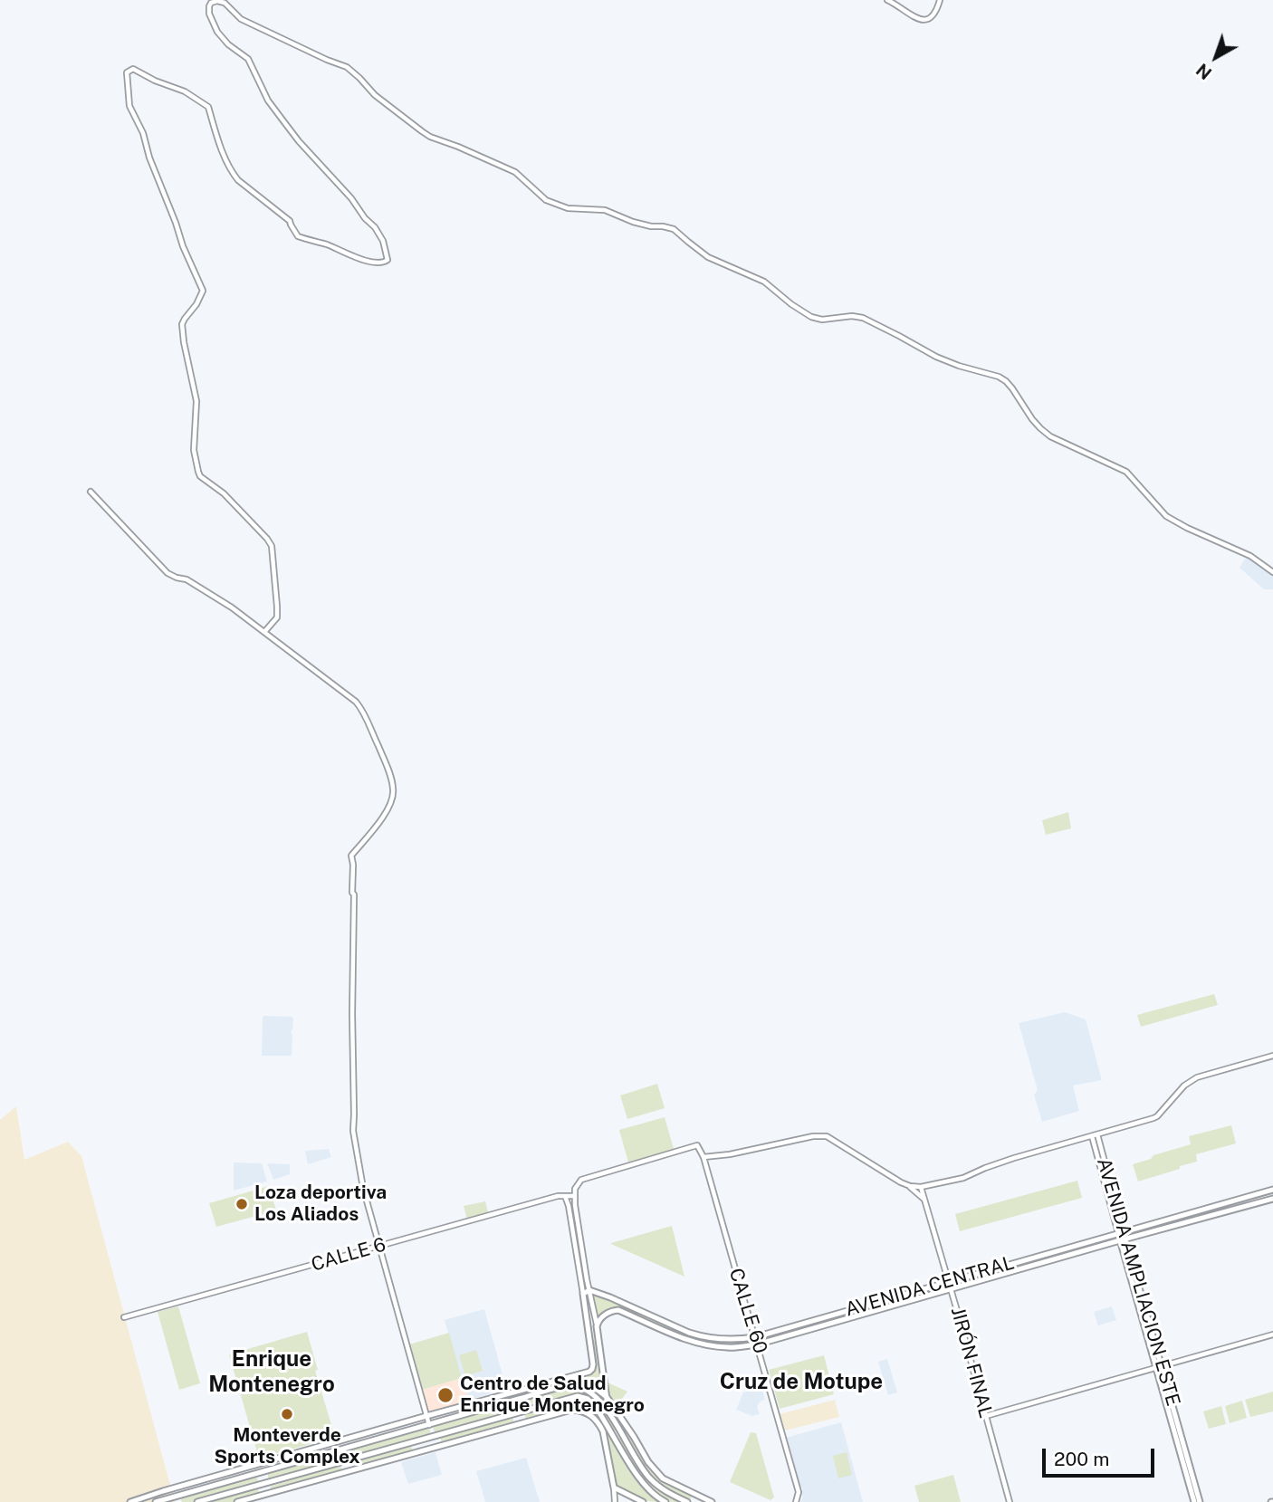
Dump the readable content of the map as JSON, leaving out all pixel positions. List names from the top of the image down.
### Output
{
  "streets": {
    "main road": ["AVENIDA AMPLIACION ESTE", "AVENIDA CENTRAL"],
    "street": ["CALLE 6", "CALLE 60", "JIRÓN FINAL"]
  },
  "crossings": [
    ["CALLE 6", "CALLE 60"],
    ["AVENIDA AMPLIACION ESTE", "AVENIDA CENTRAL"],
    ["AVENIDA CENTRAL", "CALLE 60"],
    ["AVENIDA CENTRAL", "JIRÓN FINAL"]
  ],
  "districts": ["Enrique Montenegro", "Cruz de Motupe"],
  "places": ["Loza deportiva Los Aliados", "Centro de Salud Enrique Montenegro", "Monteverde Sports Complex"],
  "scale_bar": "200 m",
  "north": "bottom left"
}
